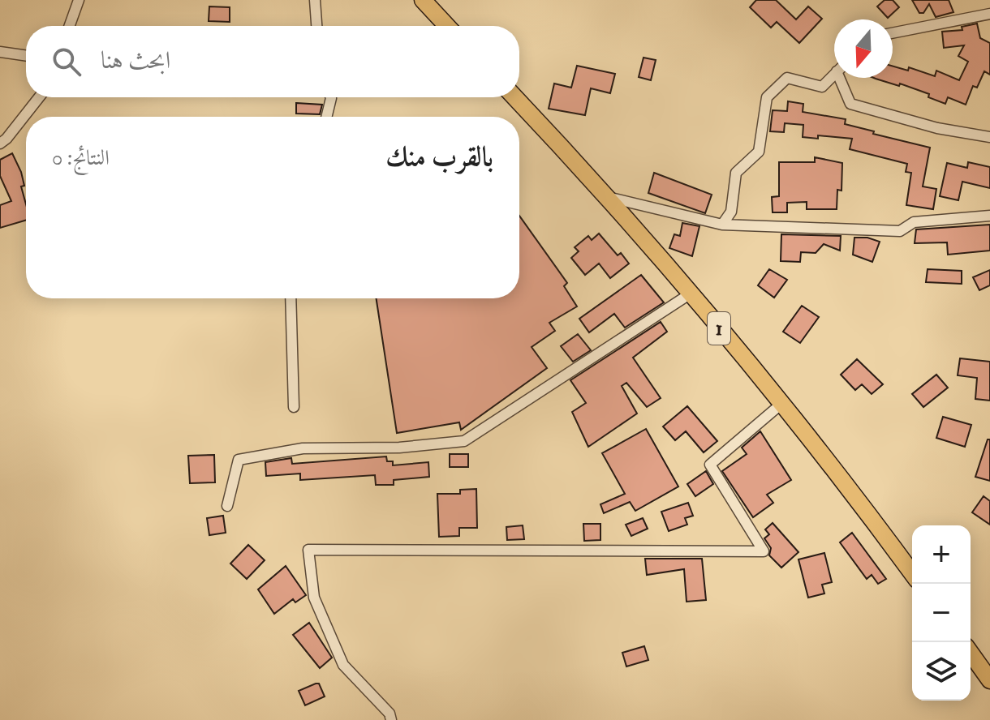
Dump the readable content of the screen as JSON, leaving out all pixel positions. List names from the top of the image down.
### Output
{
  "streets": {
    "main road": ["1"]
  },
  "north": "bottom",
  "page": {
    "search": "ابحث هنا",
    "heading": ["بالقرب منك", "النتائج: 0"],
    "map_buttons": ["+", "−"]
  }
}
